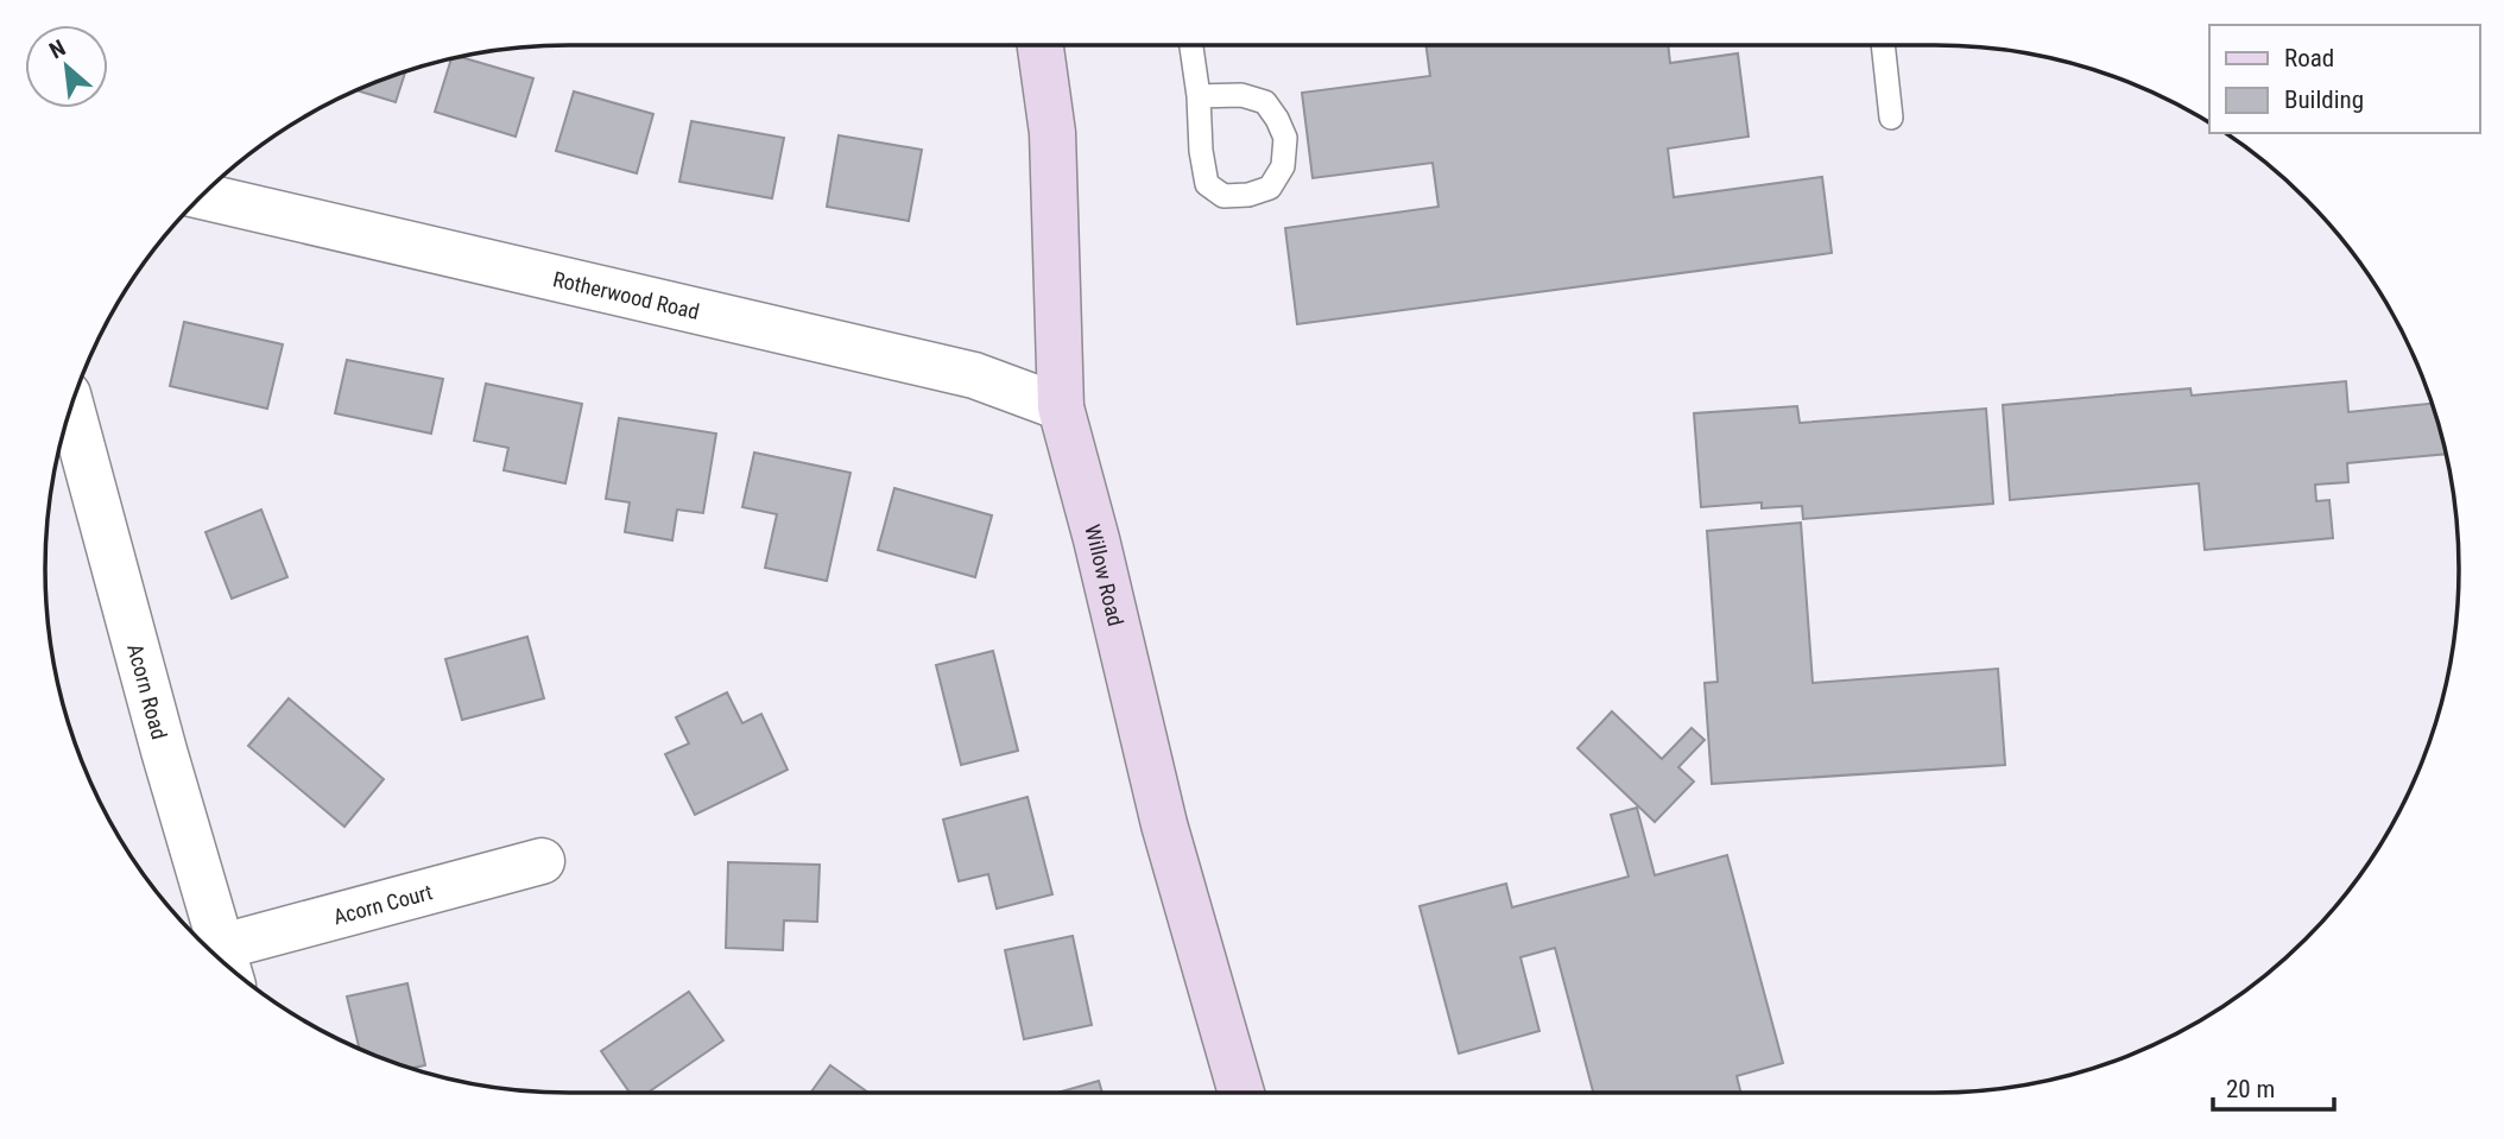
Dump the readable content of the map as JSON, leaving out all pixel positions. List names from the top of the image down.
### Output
{
  "streets": {
    "street": [
      "Rotherwood Road",
      "Willow Road",
      "Acorn Road",
      "Acorn Court"
    ]
  },
  "crossings": [
    ["Rotherwood Road", "Willow Road"],
    ["Acorn Road", "Acorn Court"]
  ],
  "legend": ["Road", "Building"],
  "scale_bar": "20 m",
  "north": "top left"
}
